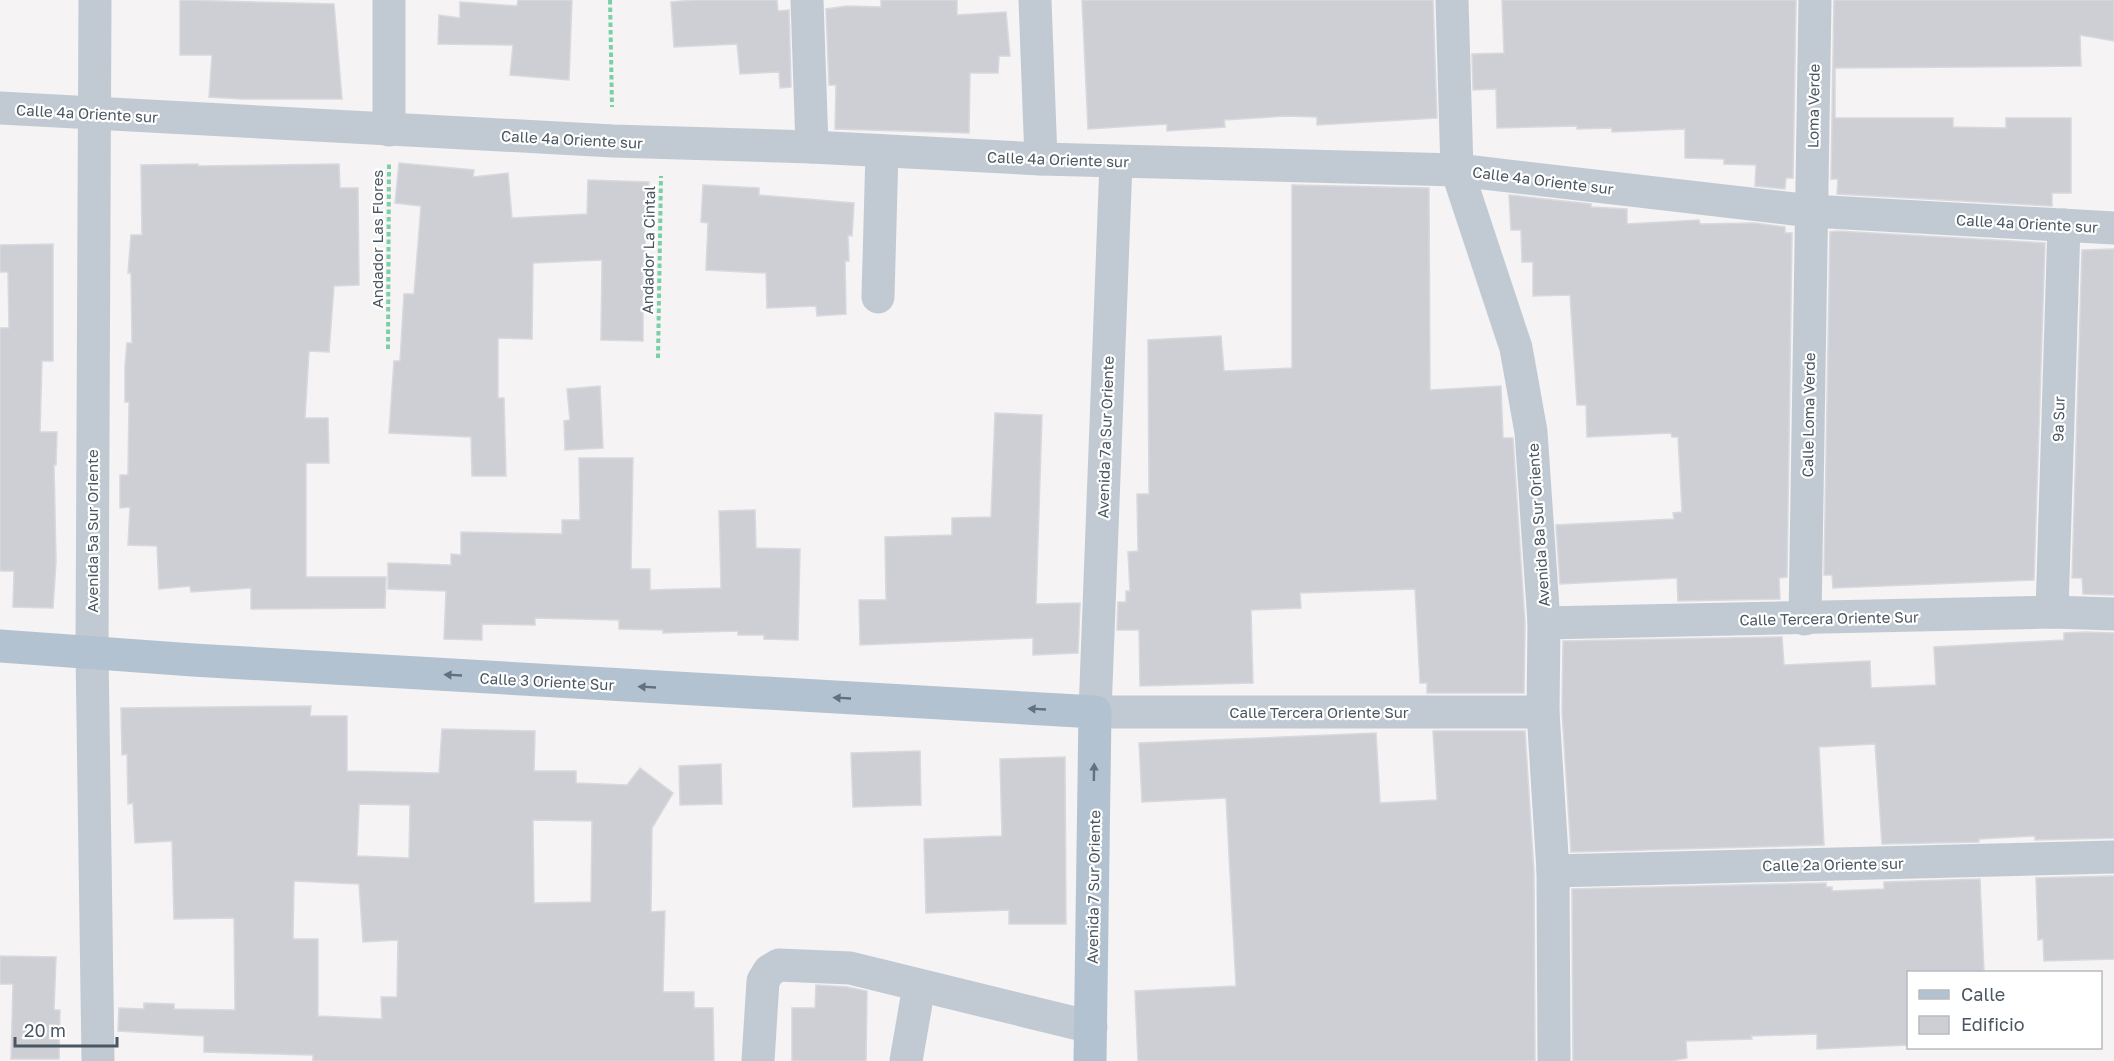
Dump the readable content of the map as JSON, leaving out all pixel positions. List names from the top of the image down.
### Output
{
  "streets": {
    "main road": ["Calle 3 Oriente Sur", "Avenida 7 Sur Oriente"],
    "street": [
      "Loma Verde",
      "Calle 4a Oriente sur",
      "Calle Loma Verde",
      "9a Sur",
      "Avenida 7a Sur Oriente",
      "Avenida 8a Sur Oriente",
      "Avenida 5a Sur Oriente",
      "Calle Tercera Oriente Sur",
      "Calle 2a Oriente sur"
    ],
    "path": ["Andador Las Flores", "Andador La Cintal"]
  },
  "crossings": [
    ["Loma Verde", "Calle 4a Oriente sur"],
    ["Loma Verde", "Calle Loma Verde"],
    ["Calle 4a Oriente sur", "Andador Las Flores"],
    ["Calle 4a Oriente sur", "Andador La Cintal"],
    ["Calle 4a Oriente sur", "Calle Loma Verde"],
    ["Calle 4a Oriente sur", "9a Sur"],
    ["Calle 4a Oriente sur", "Avenida 7a Sur Oriente"],
    ["Calle 4a Oriente sur", "Avenida 8a Sur Oriente"],
    ["Calle 4a Oriente sur", "Avenida 5a Sur Oriente"],
    ["Calle Loma Verde", "Calle Tercera Oriente Sur"],
    ["9a Sur", "Calle Tercera Oriente Sur"],
    ["Avenida 7a Sur Oriente", "Calle Tercera Oriente Sur"],
    ["Avenida 7a Sur Oriente", "Calle 3 Oriente Sur"],
    ["Avenida 7a Sur Oriente", "Avenida 7 Sur Oriente"],
    ["Avenida 8a Sur Oriente", "Calle Tercera Oriente Sur"],
    ["Avenida 8a Sur Oriente", "Calle 2a Oriente sur"],
    ["Avenida 5a Sur Oriente", "Calle 3 Oriente Sur"],
    ["Calle Tercera Oriente Sur", "Calle 3 Oriente Sur"],
    ["Calle Tercera Oriente Sur", "Avenida 7 Sur Oriente"],
    ["Calle 3 Oriente Sur", "Avenida 7 Sur Oriente"]
  ],
  "one_way": ["Calle 3 Oriente Sur", "Avenida 7 Sur Oriente"],
  "legend": ["Calle", "Edificio"],
  "scale_bar": "20 m"
}
